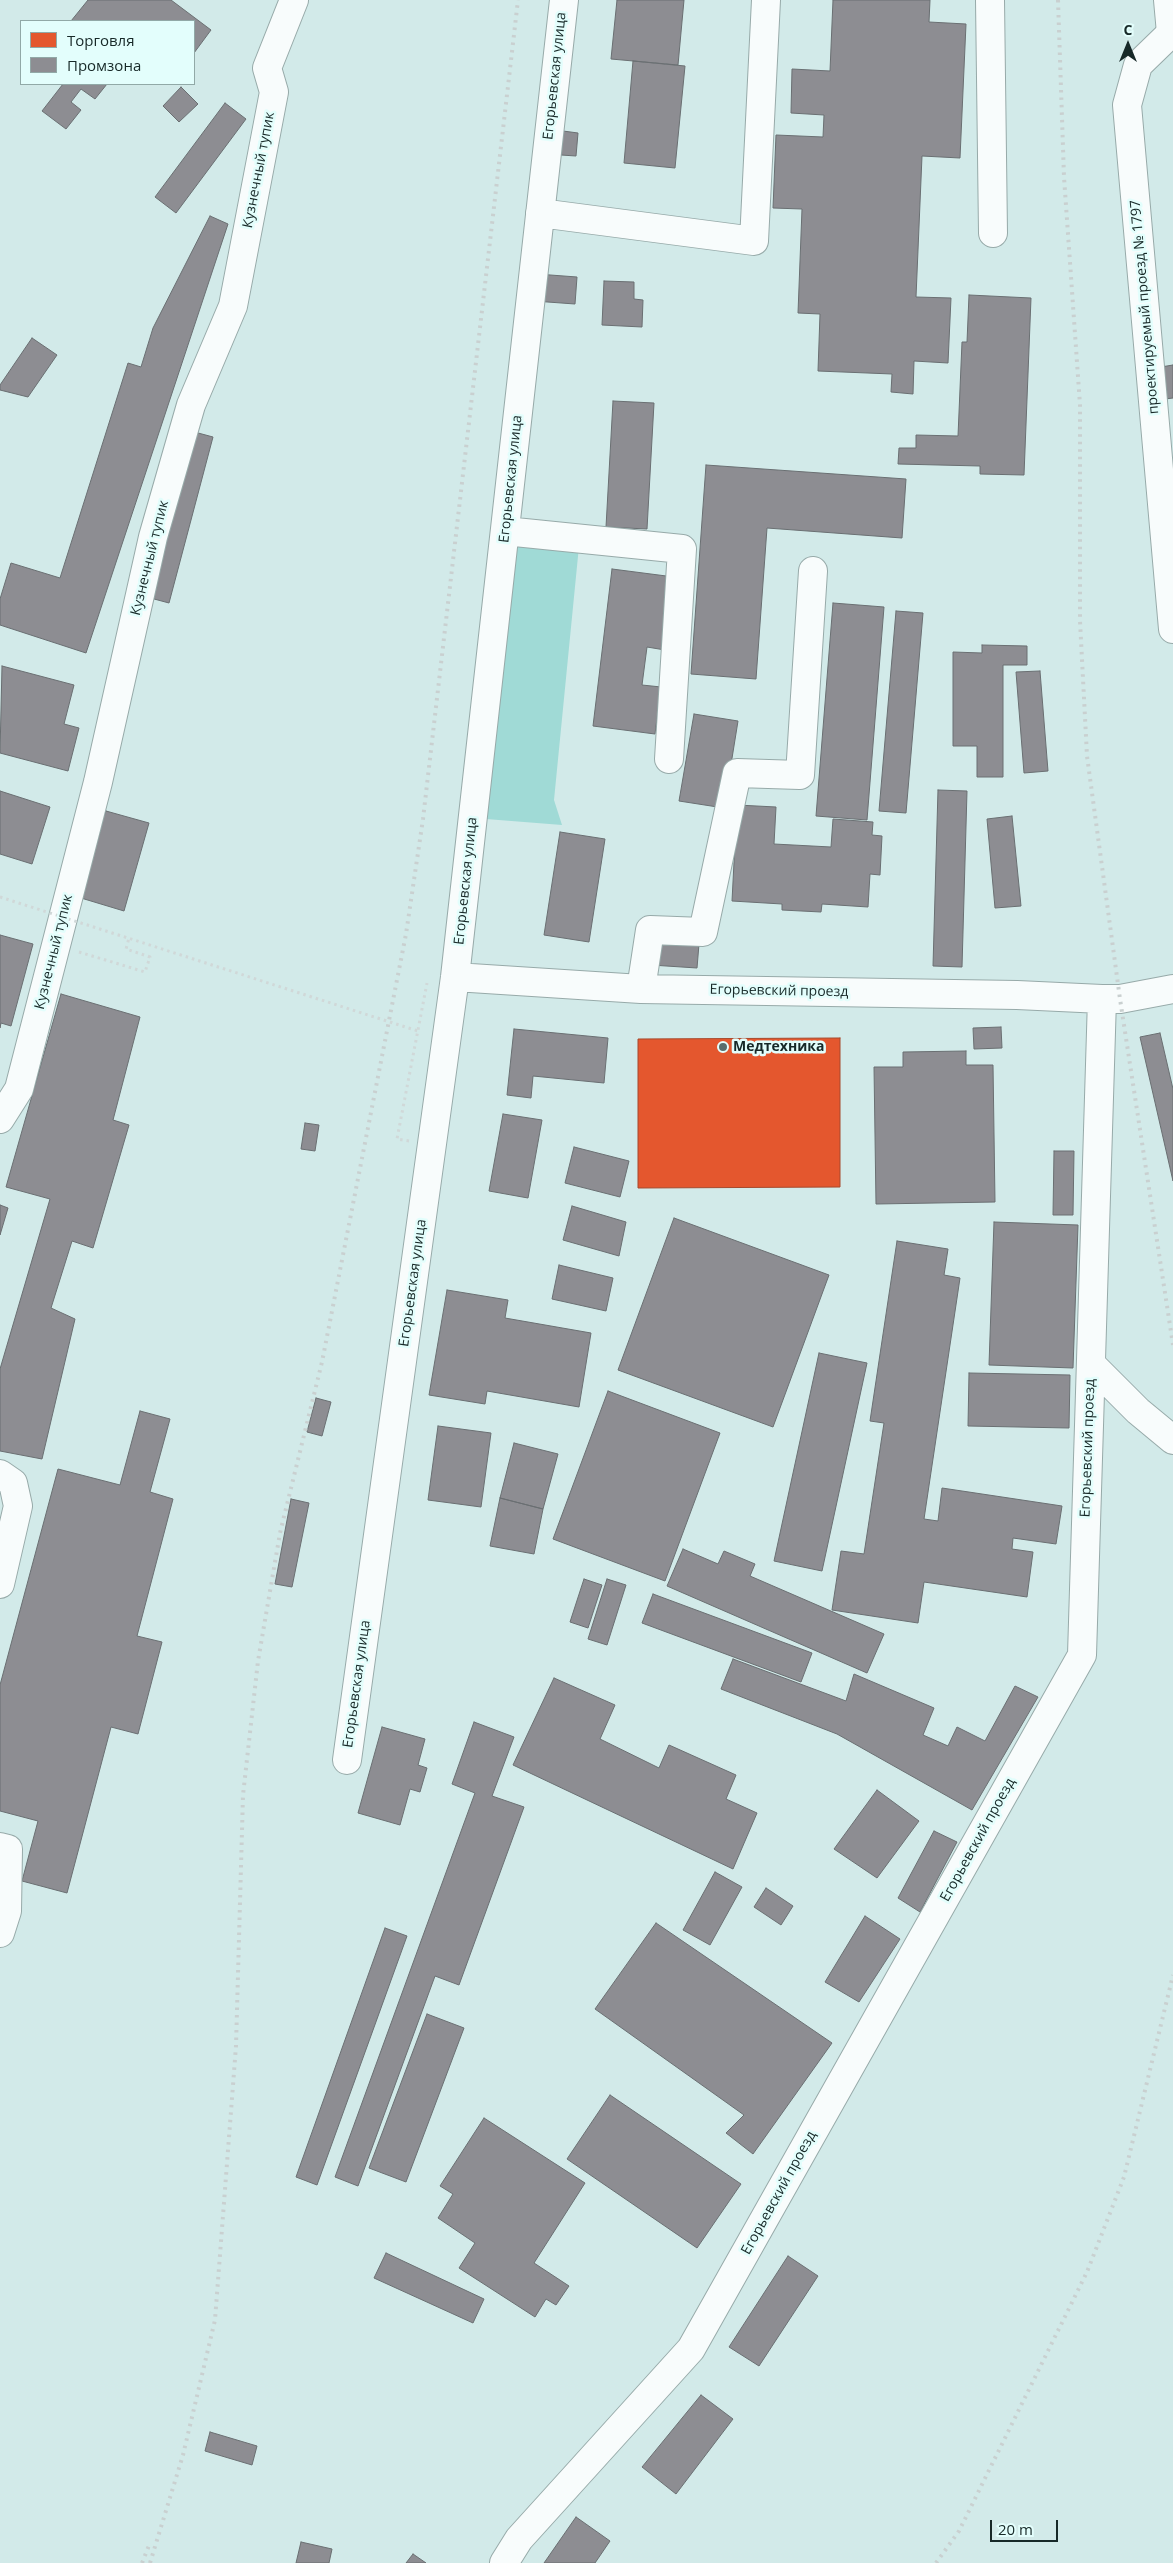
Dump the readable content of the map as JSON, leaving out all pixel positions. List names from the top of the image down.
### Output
{
  "streets": {
    "street": [
      "Егорьевская улица",
      "Кузнечный тупик",
      "проектируемый проезд № 1797",
      "Егорьевский проезд"
    ]
  },
  "crossings": [
    ["Егорьевская улица", "Егорьевский проезд"]
  ],
  "places": ["Медтехника"],
  "legend": ["Торговля", "Промзона"],
  "scale_bar": "20 m",
  "north": "top"
}
